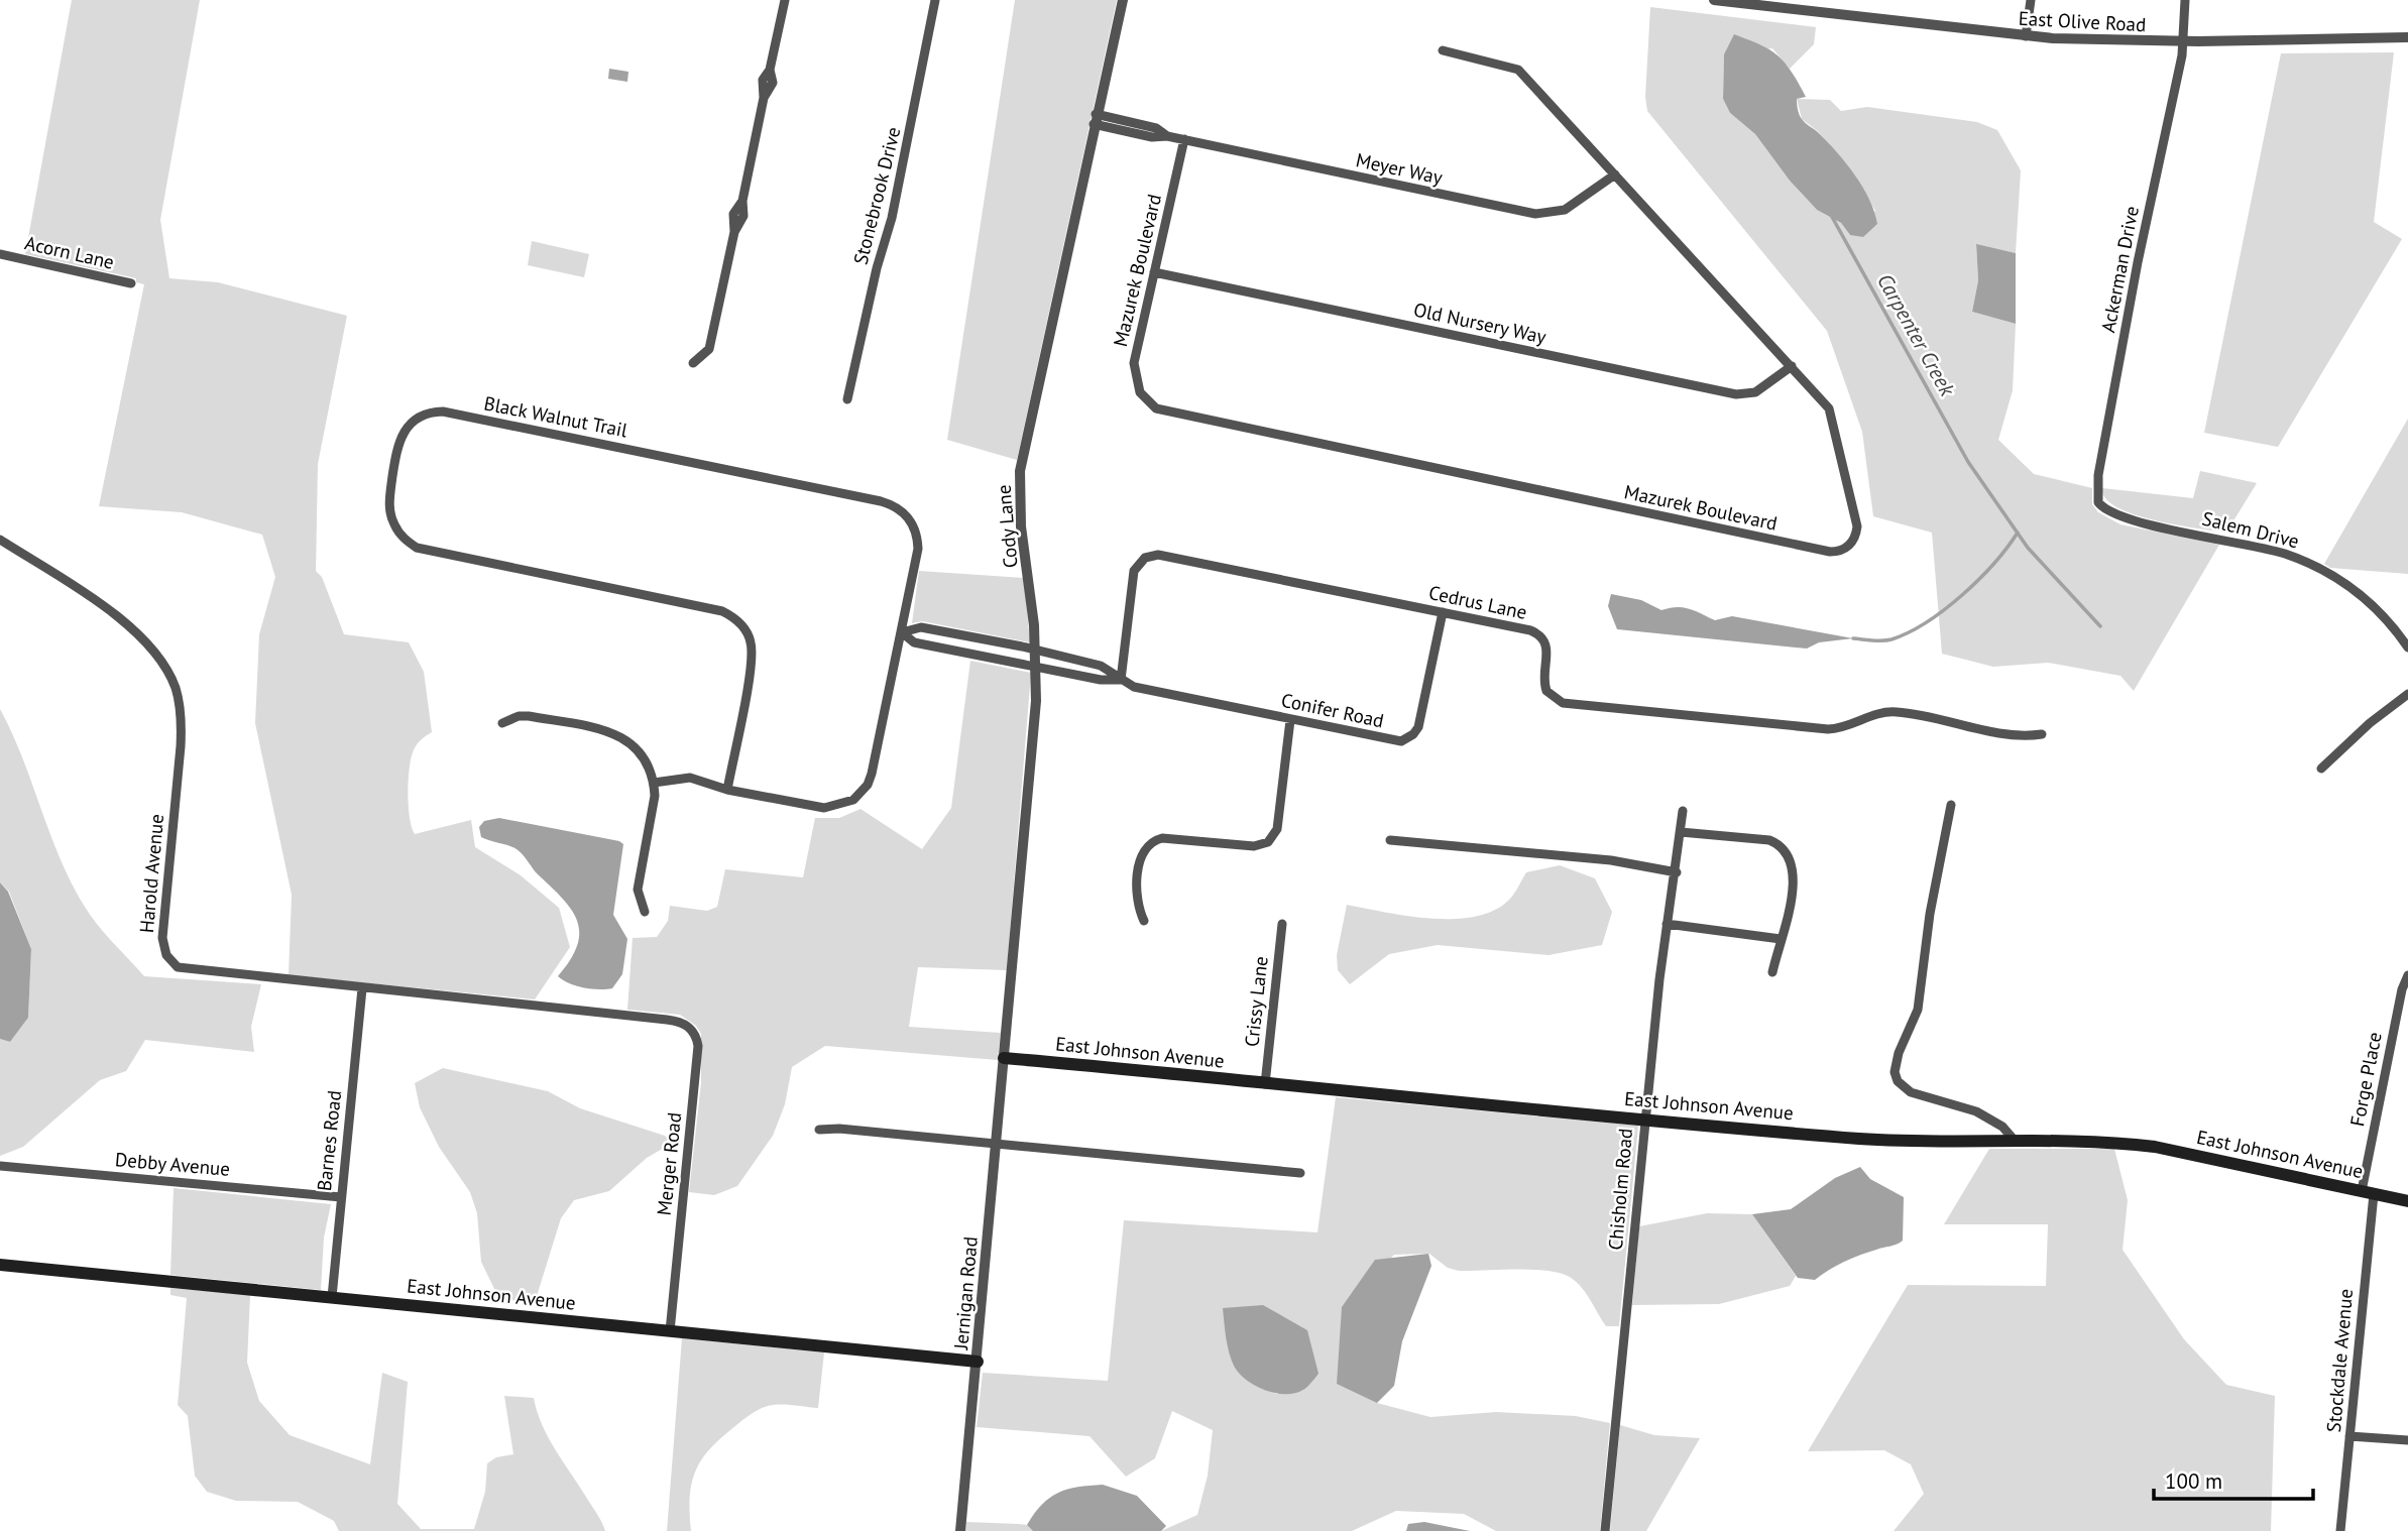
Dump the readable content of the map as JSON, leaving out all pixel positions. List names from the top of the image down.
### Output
{
  "streets": {
    "main road": ["East Johnson Avenue"],
    "street": [
      "East Olive Road",
      "Meyer Way",
      "Stonebrook Drive",
      "Acorn Lane",
      "Ackerman Drive",
      "Mazurek Boulevard",
      "Old Nursery Way",
      "Black Walnut Trail",
      "Cody Lane",
      "Salem Drive",
      "Cedrus Lane",
      "Conifer Road",
      "Harold Avenue",
      "Crissy Lane",
      "Forge Place",
      "Barnes Road",
      "Debby Avenue",
      "Merger Road",
      "Chisholm Road",
      "Jernigan Road",
      "Stockdale Avenue"
    ]
  },
  "crossings": [
    ["East Olive Road", "Ackerman Drive"],
    ["Meyer Way", "Mazurek Boulevard"],
    ["Meyer Way", "Cody Lane"],
    ["Ackerman Drive", "Salem Drive"],
    ["Mazurek Boulevard", "Old Nursery Way"],
    ["Black Walnut Trail", "Conifer Road"],
    ["Cody Lane", "Conifer Road"],
    ["Cody Lane", "East Johnson Avenue"],
    ["Cody Lane", "Jernigan Road"],
    ["Cedrus Lane", "Conifer Road"],
    ["Harold Avenue", "Barnes Road"],
    ["Harold Avenue", "Merger Road"],
    ["Crissy Lane", "East Johnson Avenue"],
    ["East Johnson Avenue", "Forge Place"],
    ["East Johnson Avenue", "Barnes Road"],
    ["East Johnson Avenue", "Merger Road"],
    ["East Johnson Avenue", "Chisholm Road"],
    ["East Johnson Avenue", "Jernigan Road"],
    ["East Johnson Avenue", "Stockdale Avenue"],
    ["Forge Place", "Stockdale Avenue"],
    ["Barnes Road", "Debby Avenue"]
  ],
  "water": ["Carpenter Creek"],
  "scale_bar": "100 m"
}
